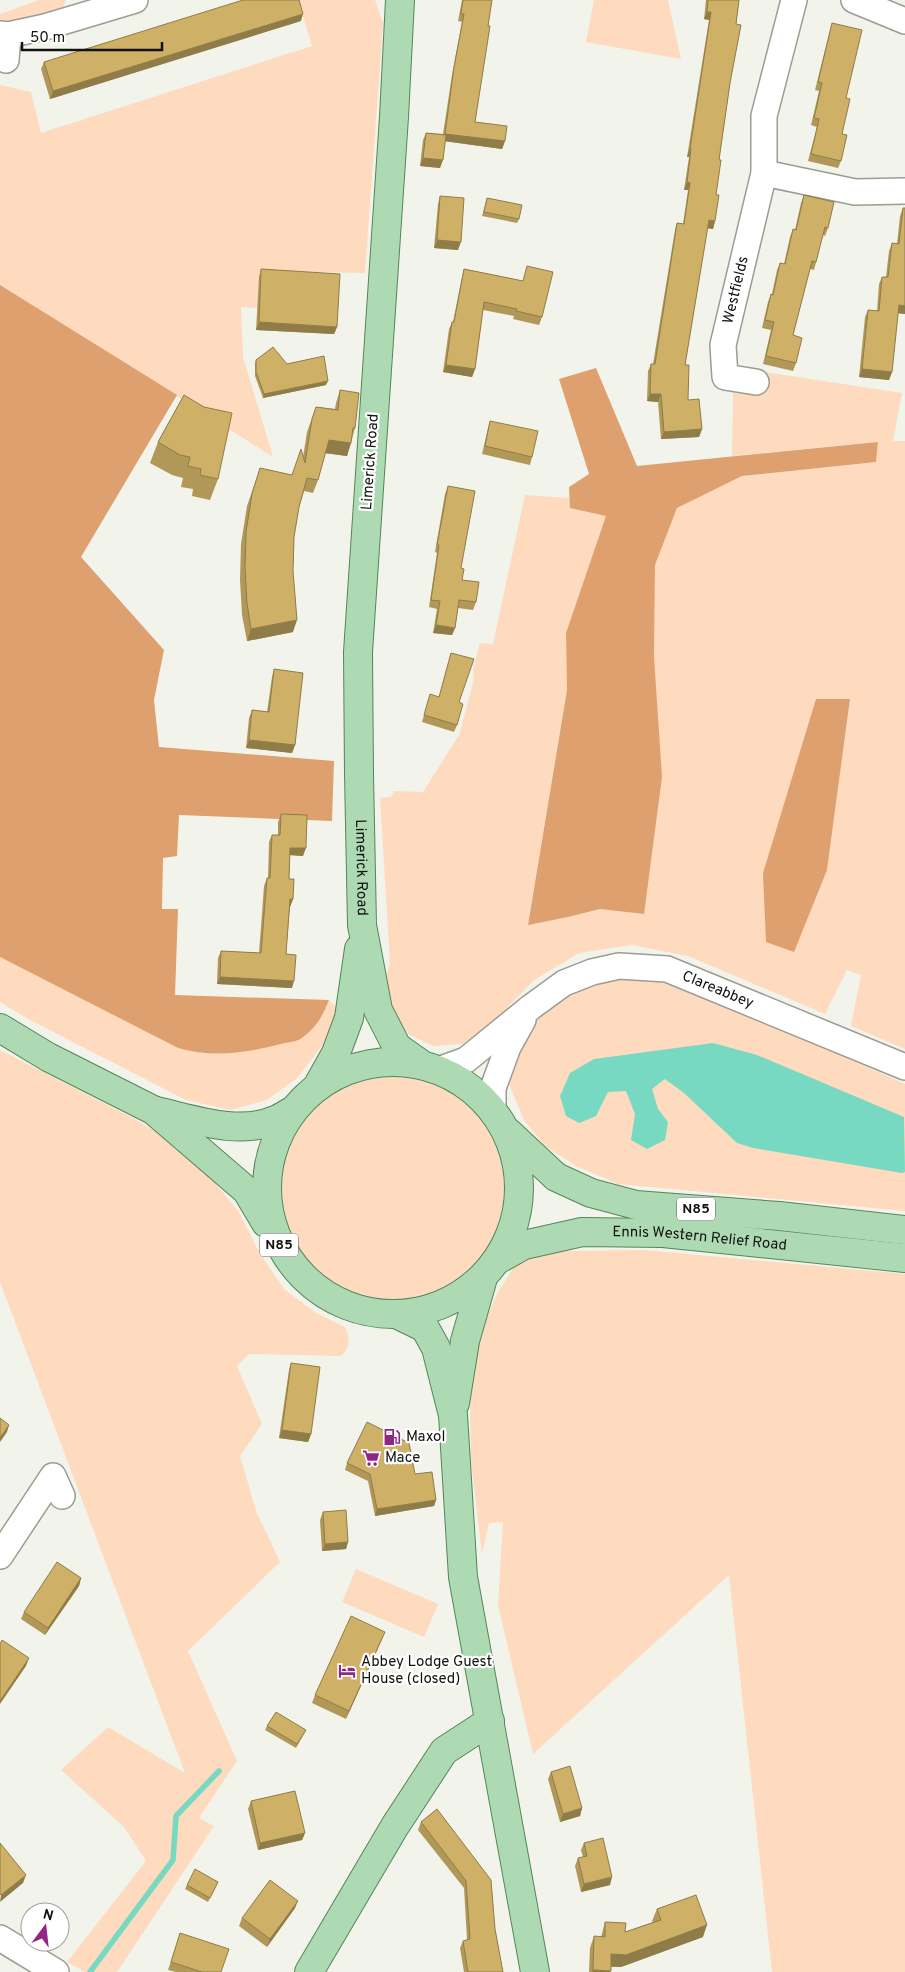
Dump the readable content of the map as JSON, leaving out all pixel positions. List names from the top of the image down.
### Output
{
  "streets": {
    "main road": ["Limerick Road", "N85", "Ennis Western Relief Road"],
    "street": ["Westfields", "Clareabbey"]
  },
  "crossings": [
    ["Clareabbey", "N85"],
    ["N85", "Ennis Western Relief Road"]
  ],
  "places": {
    "fuel station": ["Maxol"],
    "supermarket": ["Mace"],
    "hotel": ["Abbey Lodge Guest House (closed)"]
  },
  "scale_bar": "50 m",
  "north": "top"
}
